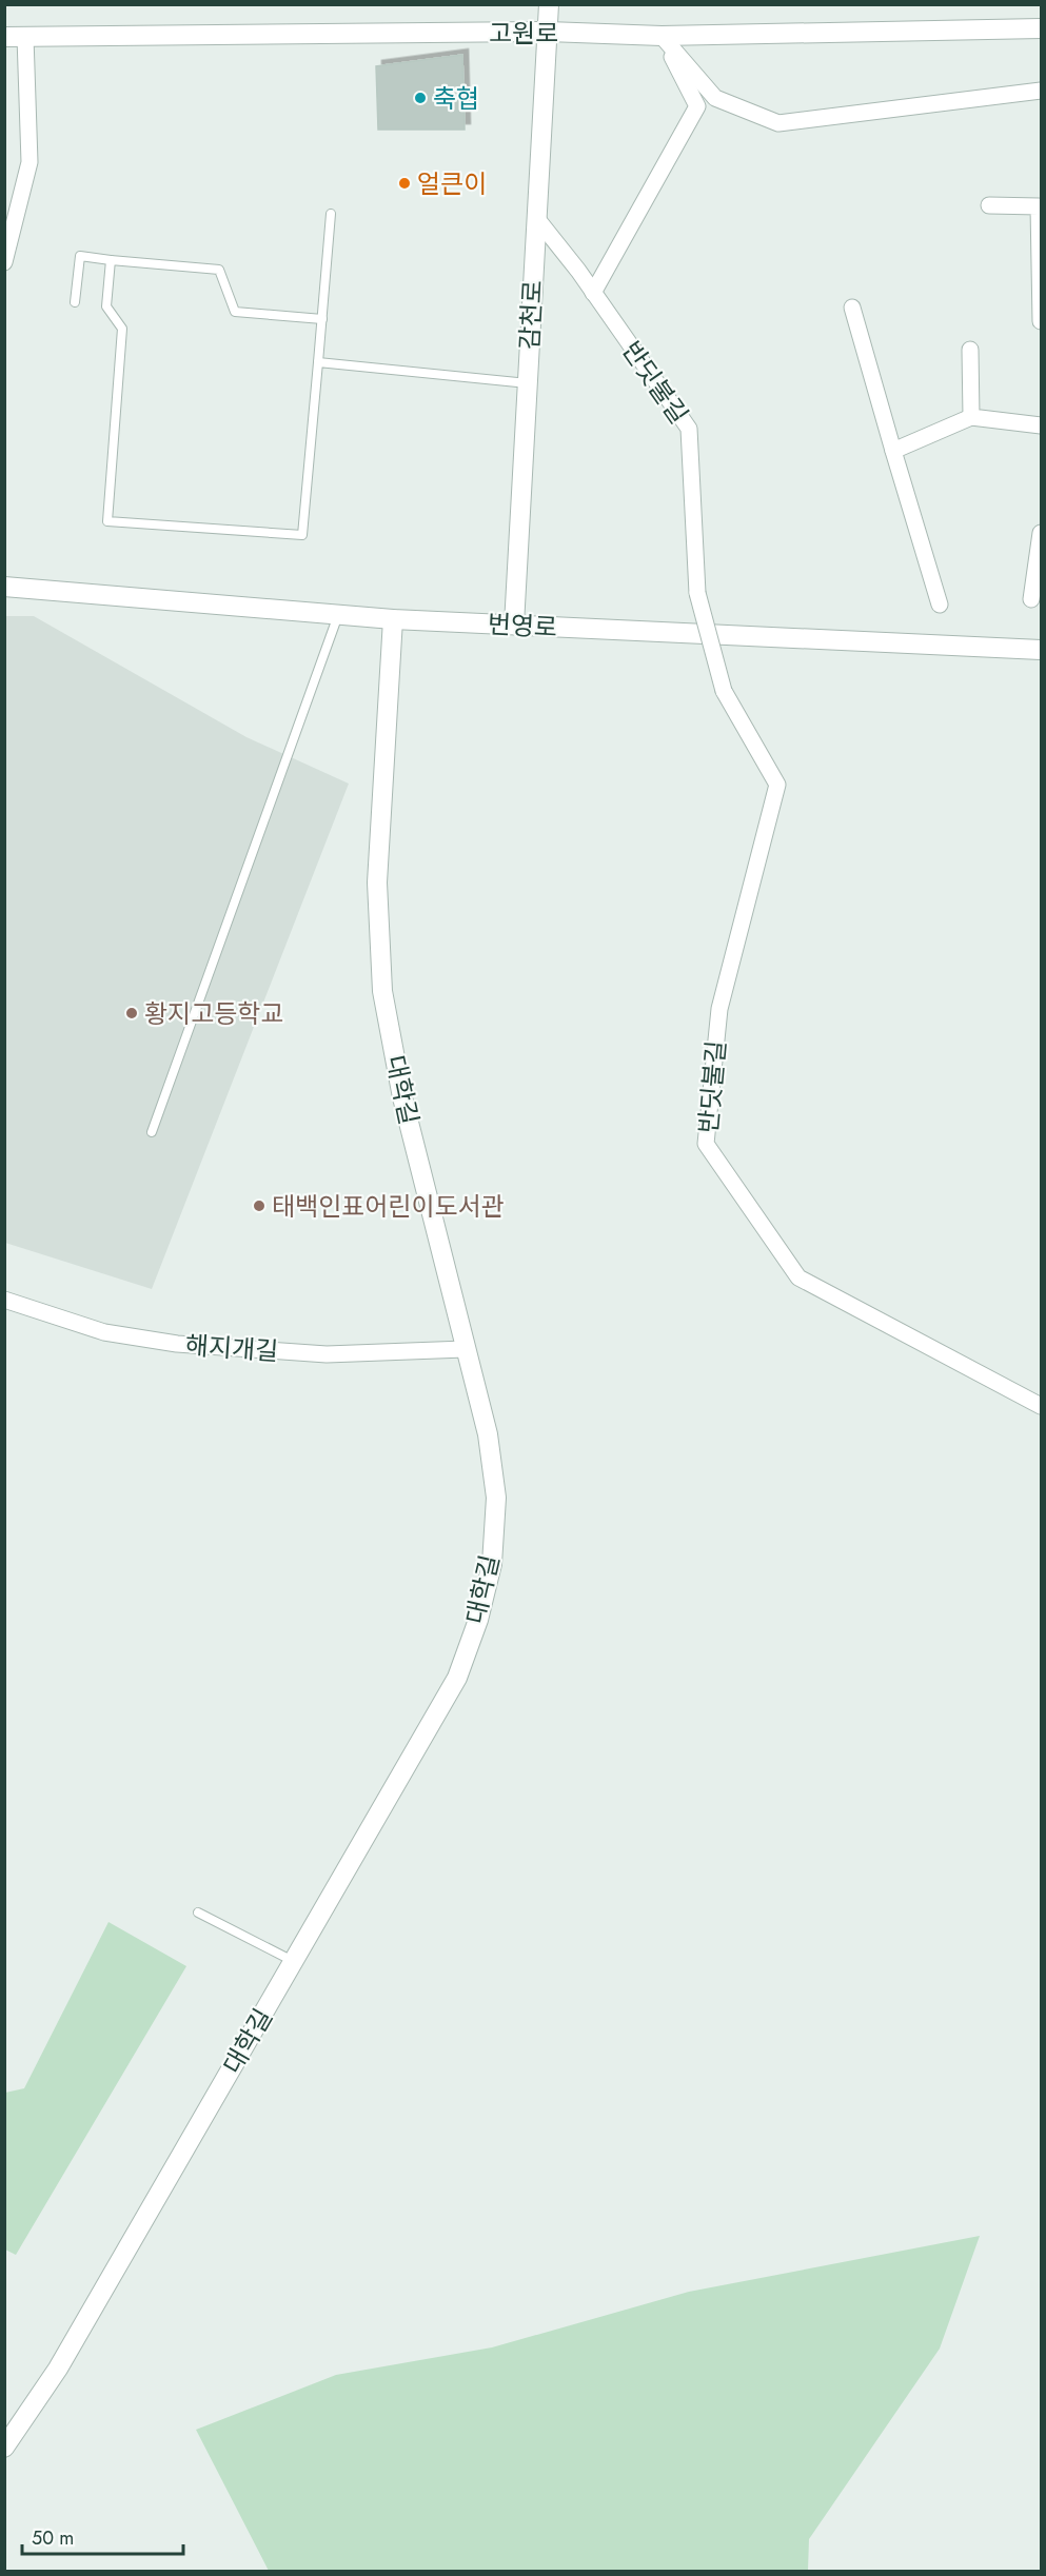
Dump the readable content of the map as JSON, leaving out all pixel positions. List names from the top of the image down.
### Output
{
  "streets": {
    "street": [
      "고원로",
      "감천로",
      "반딧불길",
      "번영로",
      "대학길",
      "해지개길"
    ]
  },
  "crossings": [
    ["고원로", "감천로"],
    ["감천로", "반딧불길"],
    ["감천로", "번영로"],
    ["번영로", "대학길"],
    ["대학길", "해지개길"]
  ],
  "places": [
    "축협",
    "얼큰이",
    "황지고등학교",
    "태백인표어린이도서관"
  ],
  "scale_bar": "50 m"
}
